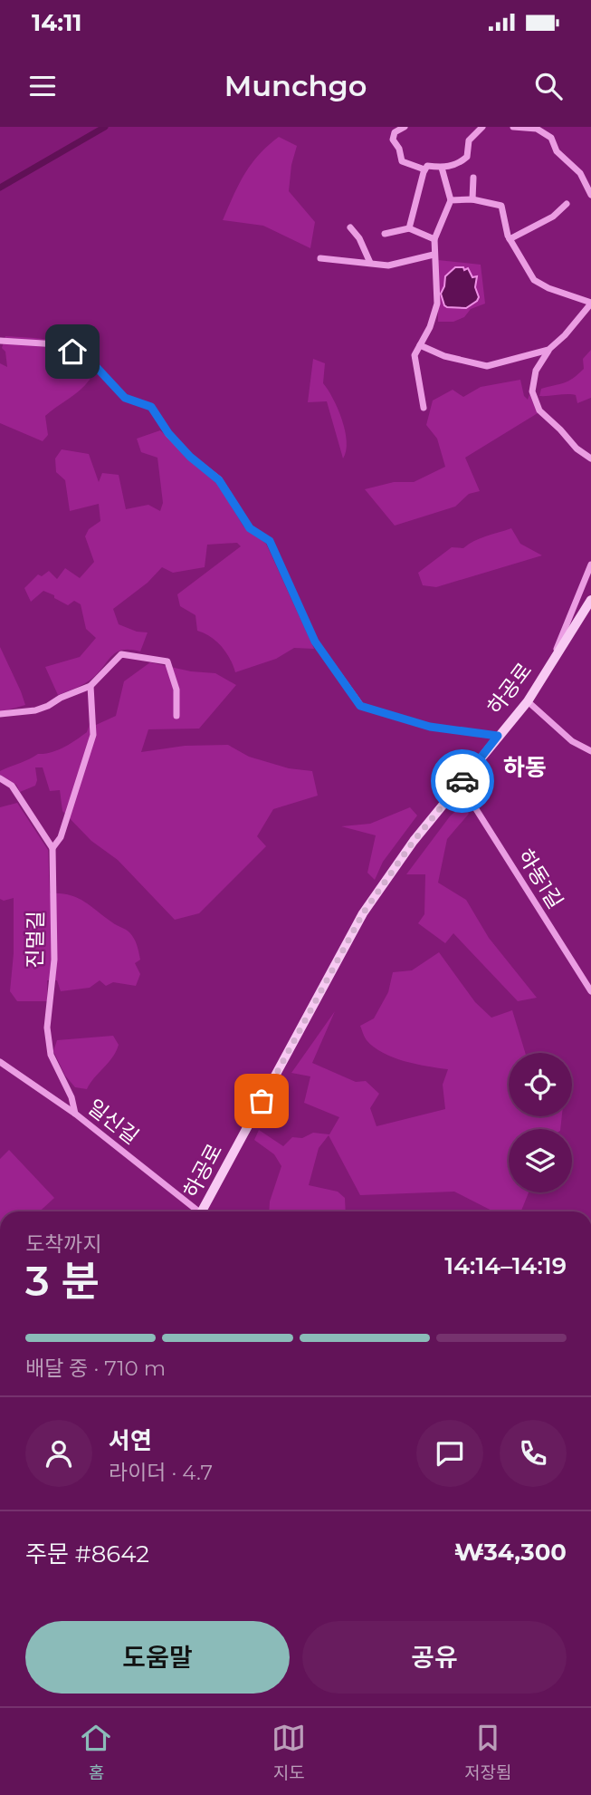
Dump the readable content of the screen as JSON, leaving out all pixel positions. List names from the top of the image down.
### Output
{
  "streets": {
    "main road": ["하공로"],
    "street": ["하동1길", "진멀길", "일신길"]
  },
  "crossings": [
    ["하공로", "하동1길"],
    ["진멀길", "일신길"]
  ],
  "districts": ["하동"],
  "page": {
    "status": "14:11",
    "header": "Munchgo",
    "heading": ["3 분", "도착까지", "14:14–14:19"],
    "panel": [
      "서연",
      "라이더 · 4.7",
      "주문 #8642",
      "₩34,300"
    ],
    "bar": "배달 중 · 710 m",
    "buttons": ["도움말", "공유"],
    "tabs": ["홈", "지도", "저장됨"]
  }
}
